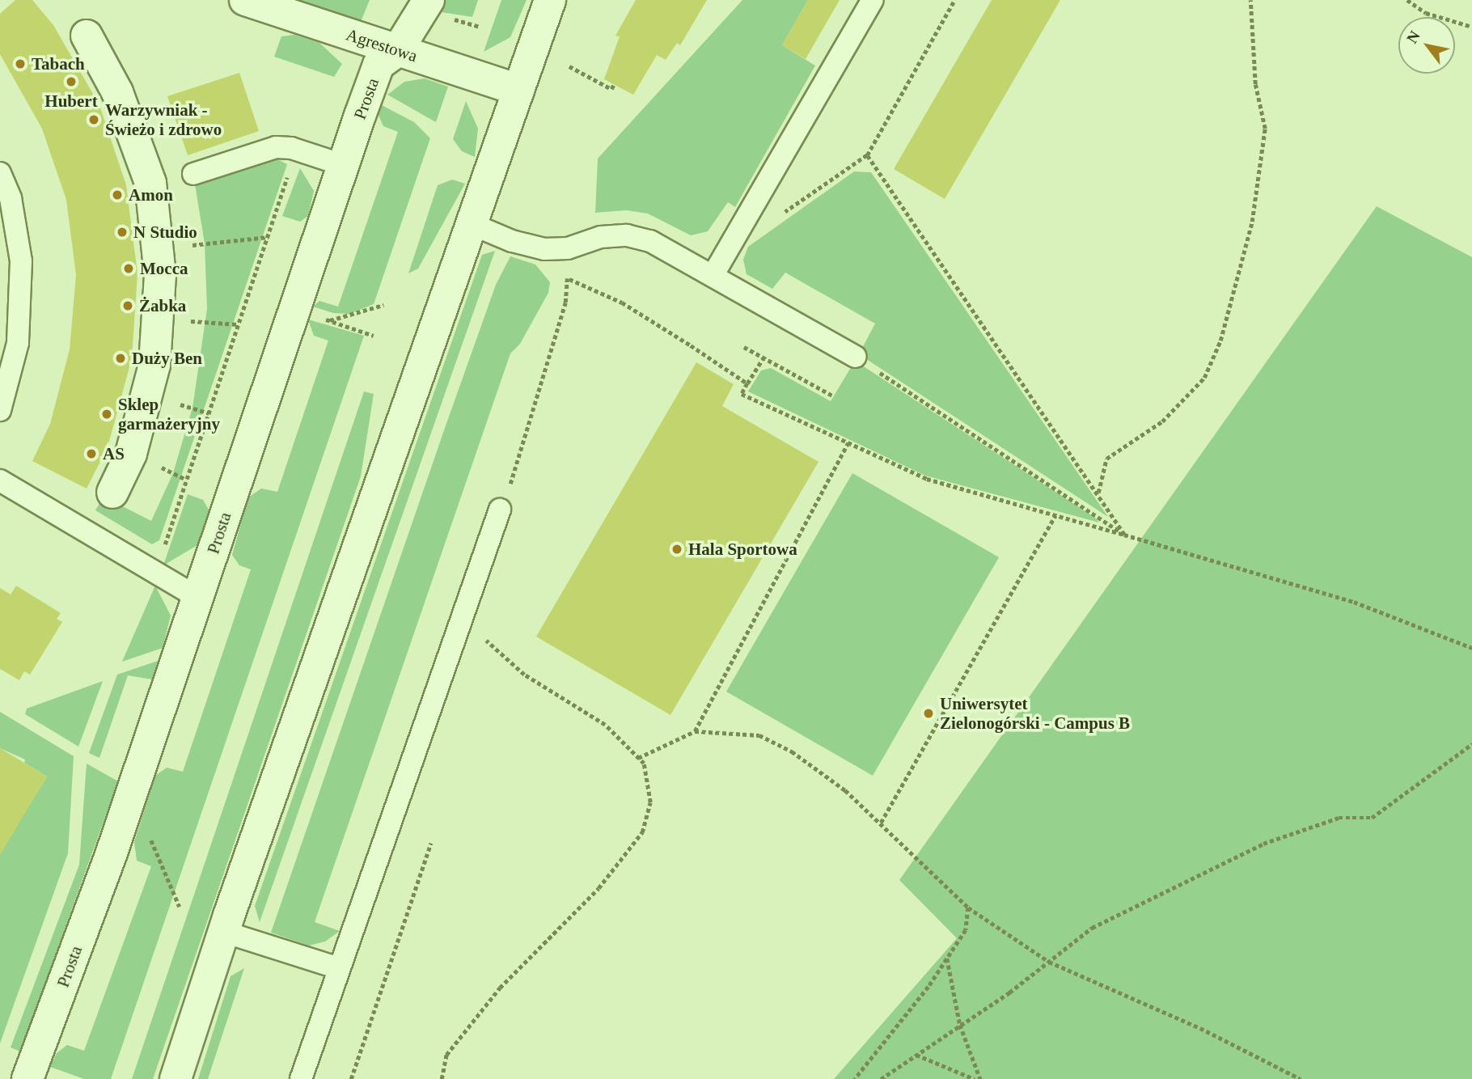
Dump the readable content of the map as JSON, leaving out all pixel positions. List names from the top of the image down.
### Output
{
  "streets": {
    "street": ["Agrestowa", "Prosta"]
  },
  "crossings": [
    ["Agrestowa", "Prosta"]
  ],
  "places": [
    "Tabach",
    "Hubert",
    "Warzywniak - Świeżo i zdrowo",
    "Amon",
    "N Studio",
    "Mocca",
    "Żabka",
    "Duży Ben",
    "Sklep garmażeryjny",
    "AS",
    "Hala Sportowa",
    "Uniwersytet Zielonogórski - Campus B"
  ],
  "north": "top left"
}
